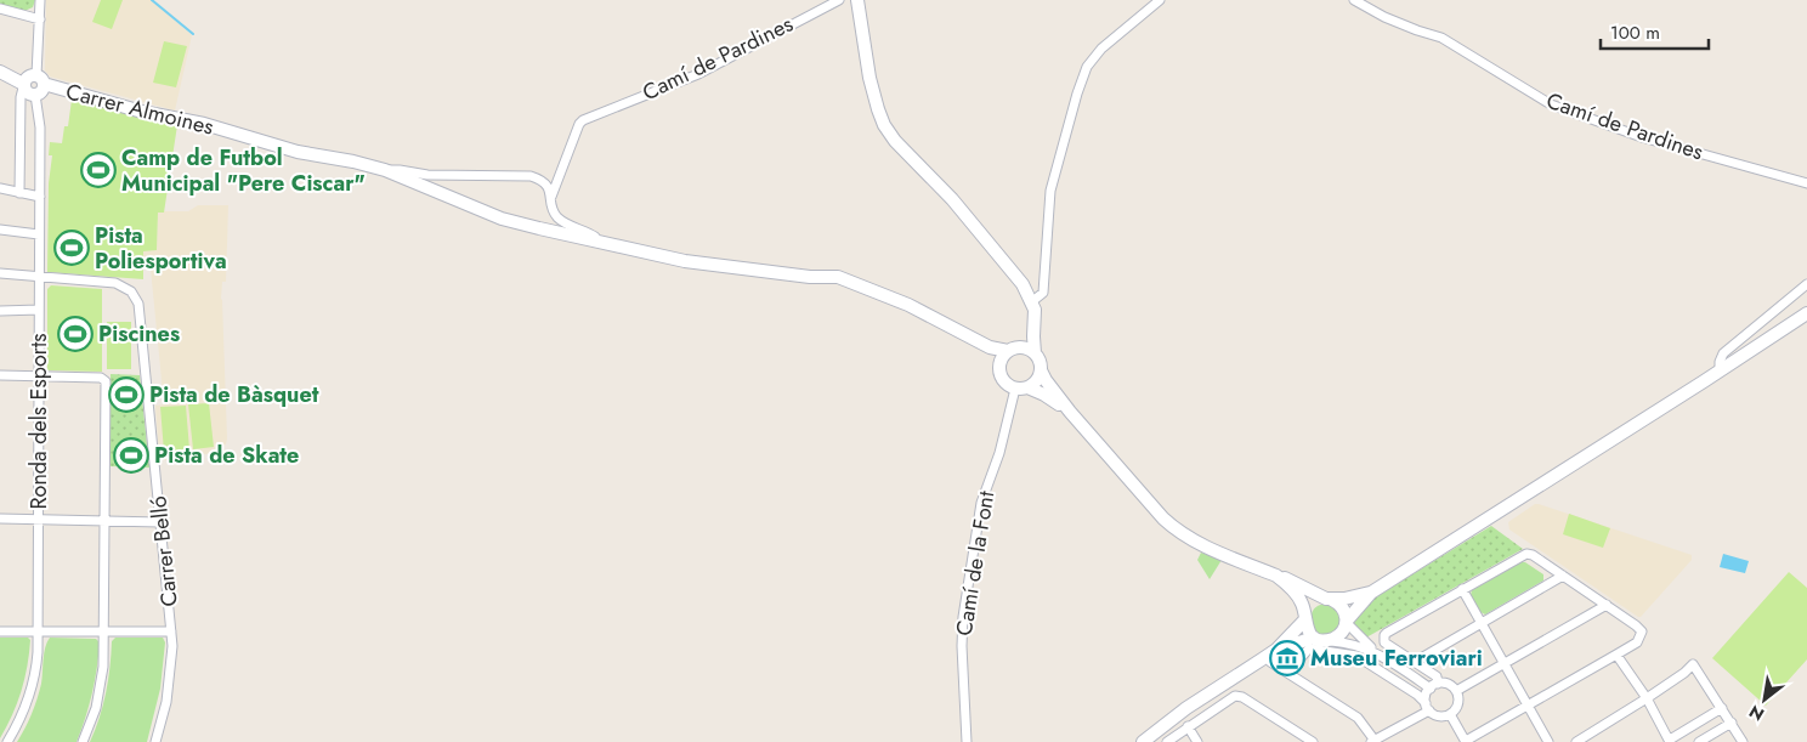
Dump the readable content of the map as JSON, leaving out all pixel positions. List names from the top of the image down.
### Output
{
  "streets": {
    "street": [
      "Camí de Pardines",
      "Carrer Almoines",
      "Ronda dels Esports",
      "Carrer Belló",
      "Camí de la Font"
    ]
  },
  "crossings": [
    ["Carrer Almoines", "Ronda dels Esports"],
    ["Ronda dels Esports", "Carrer Belló"]
  ],
  "places": {
    "sports": [
      "Camp de Futbol Municipal \"Pere Ciscar\"",
      "Pista Poliesportiva",
      "Piscines",
      "Pista de Bàsquet",
      "Pista de Skate"
    ],
    "museum": ["Museu Ferroviari"]
  },
  "scale_bar": "100 m",
  "north": "bottom left"
}
